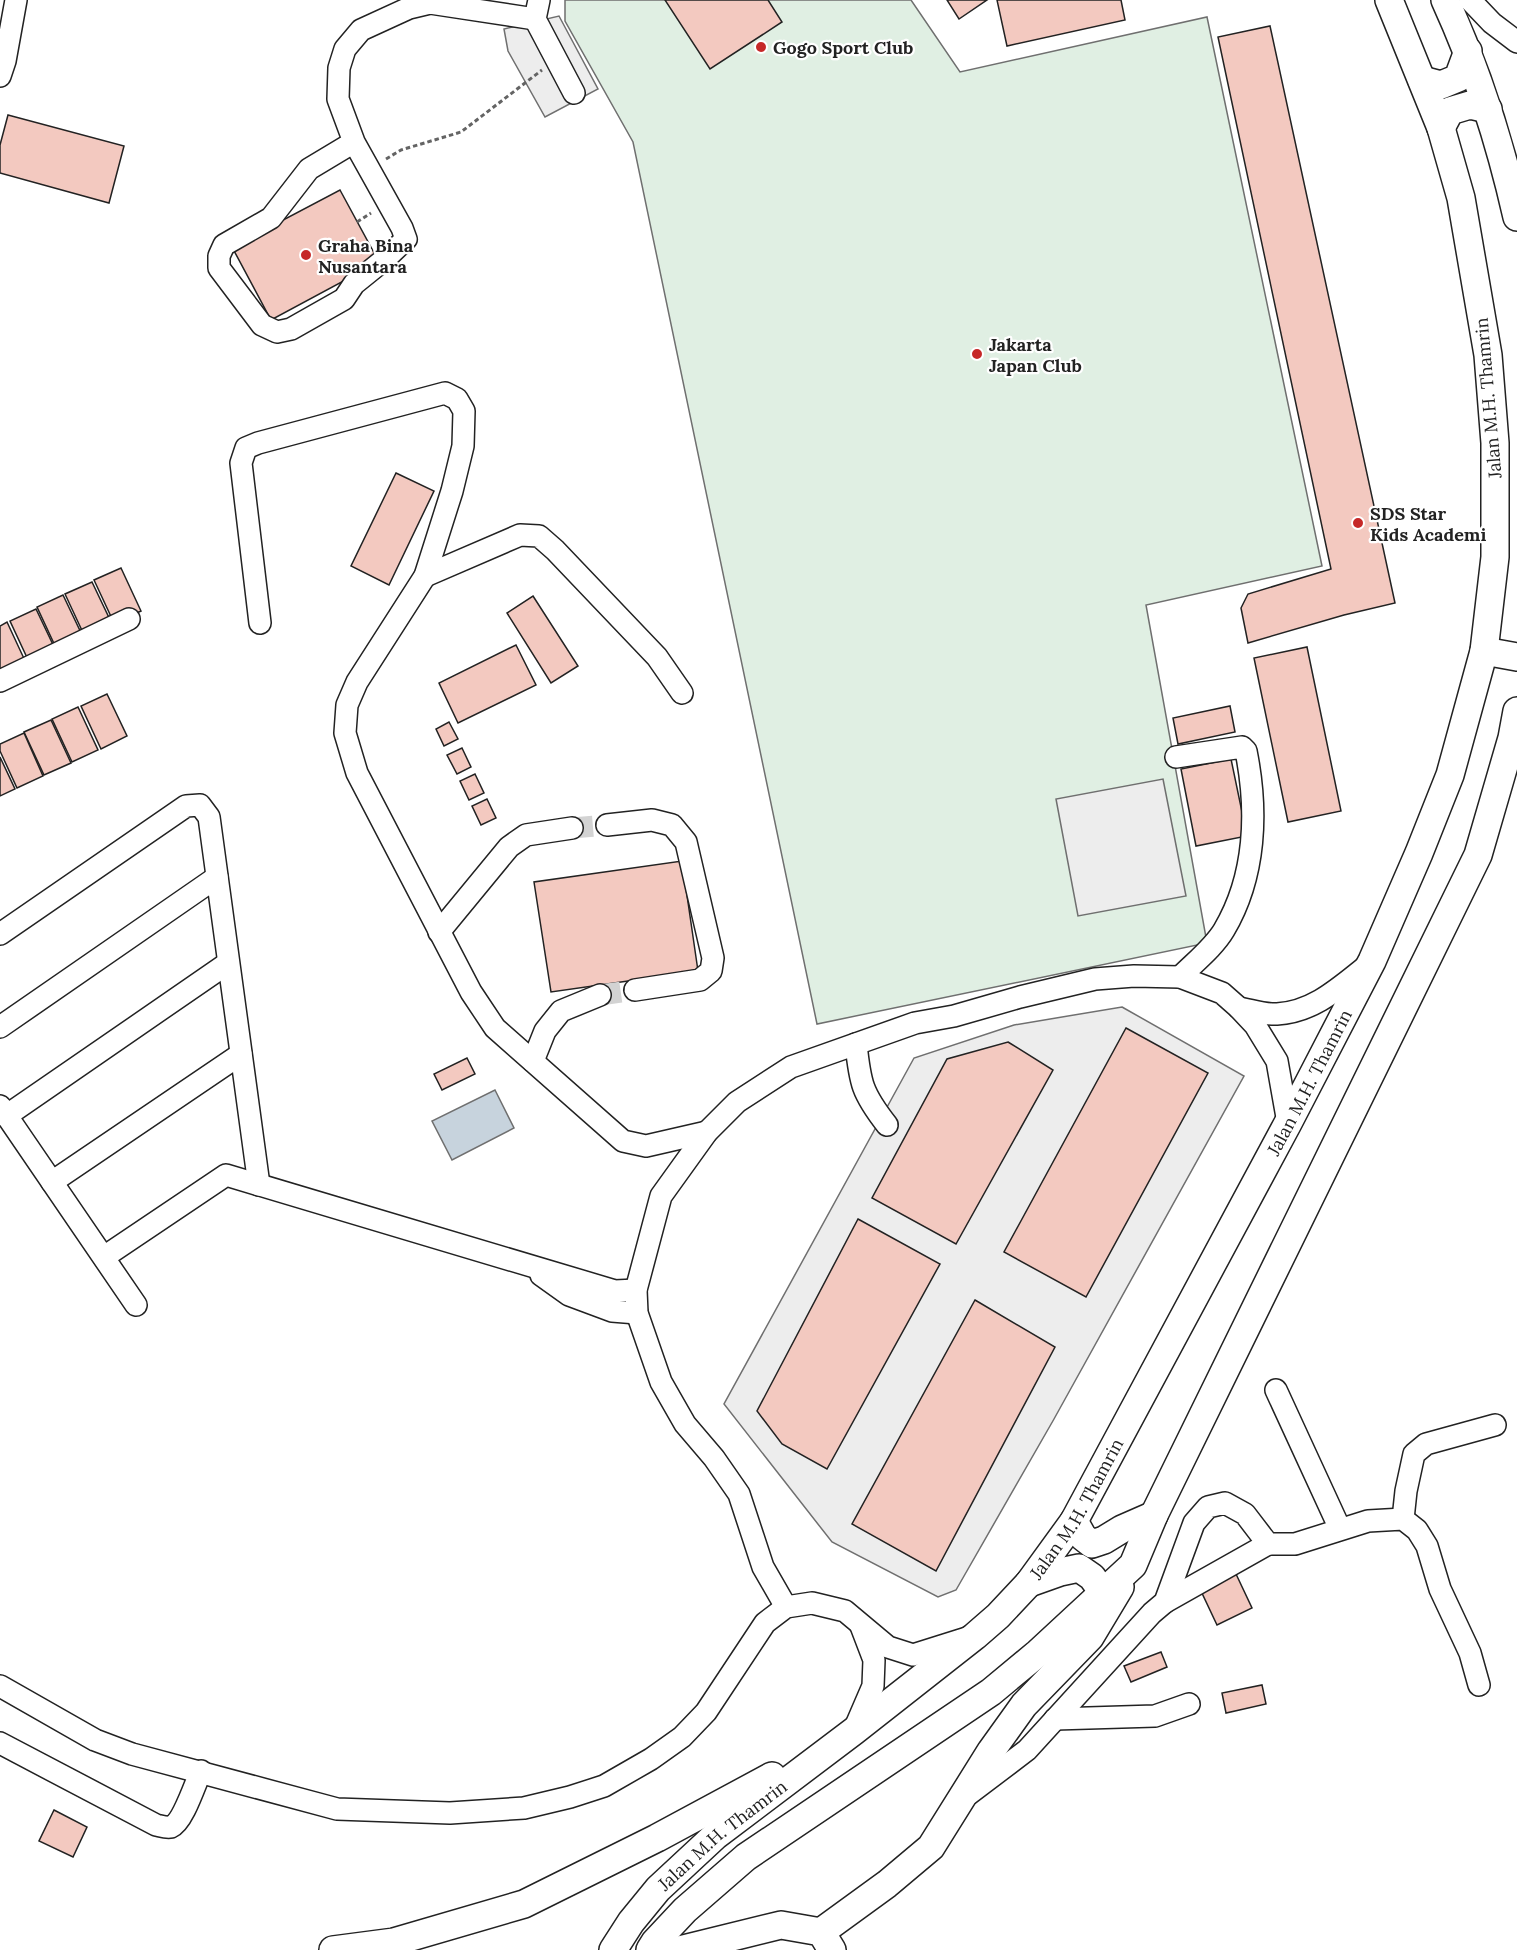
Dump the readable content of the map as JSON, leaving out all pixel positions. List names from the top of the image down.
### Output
{
  "streets": {
    "main road": ["Jalan M.H. Thamrin"]
  },
  "places": [
    "Gogo Sport Club",
    "Graha Bina Nusantara",
    "Jakarta Japan Club",
    "SDS Star Kids Academi"
  ]
}
